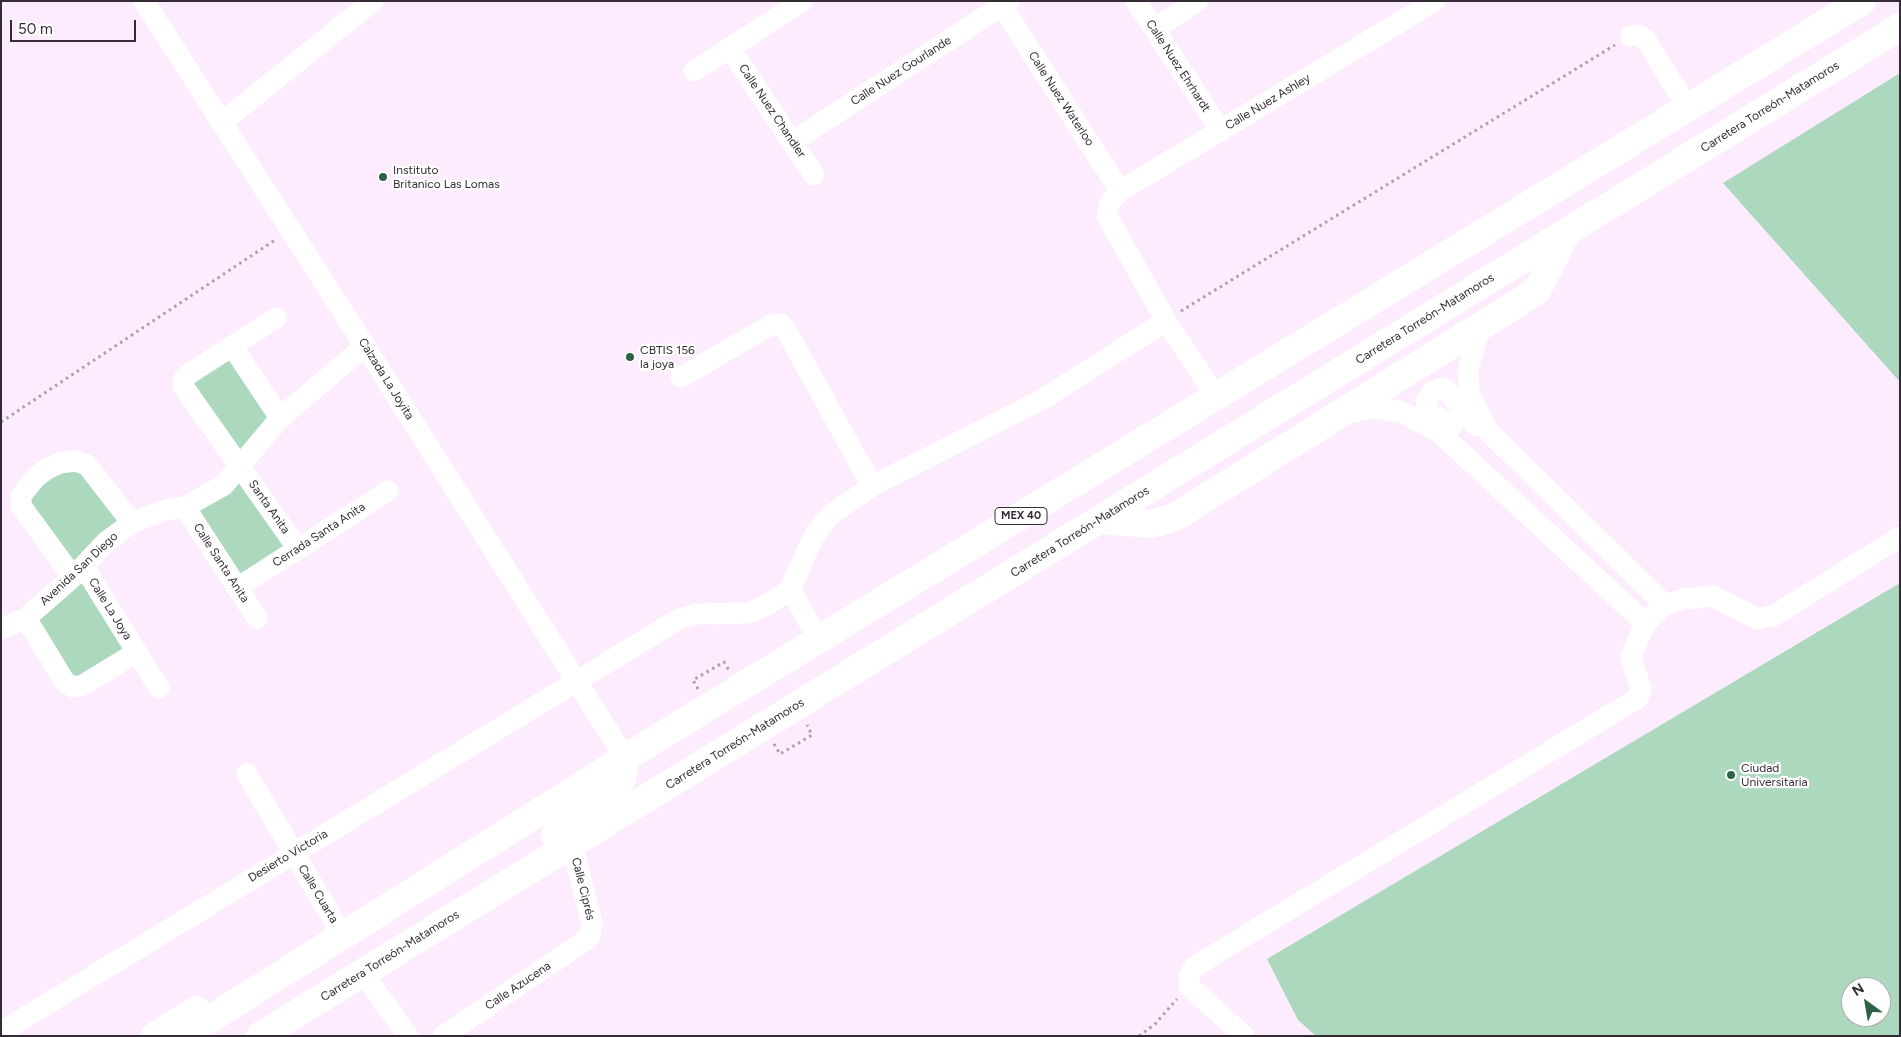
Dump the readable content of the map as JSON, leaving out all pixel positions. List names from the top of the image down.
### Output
{
  "streets": {
    "highway": ["Carretera Torreón-Matamoros", "MEX 40"],
    "street": [
      "Calle Nuez Ehrhardt",
      "Calle Nuez Gourlande",
      "Calle Nuez Waterloo",
      "Calle Nuez Ashley",
      "Calle Nuez Chandler",
      "Calzada La Joyita",
      "Santa Anita",
      "Cerrada Santa Anita",
      "Calle Santa Anita",
      "Avenida San Diego",
      "Calle La Joya",
      "Desierto Victoria",
      "Calle Ciprés",
      "Calle Cuarta",
      "Calle Azucena"
    ]
  },
  "crossings": [
    ["Calle Nuez Ehrhardt", "Calle Nuez Ashley"],
    ["Calle Nuez Gourlande", "Calle Nuez Waterloo"],
    ["Calle Nuez Gourlande", "Calle Nuez Chandler"],
    ["Calle Nuez Waterloo", "Calle Nuez Ashley"],
    ["Calle Nuez Waterloo", "MEX 40"],
    ["Carretera Torreón-Matamoros", "Calle Ciprés"],
    ["Calzada La Joyita", "MEX 40"],
    ["Calzada La Joyita", "Avenida San Diego"],
    ["Calzada La Joyita", "Desierto Victoria"],
    ["Santa Anita", "Cerrada Santa Anita"],
    ["Santa Anita", "Avenida San Diego"],
    ["MEX 40", "Calle Cuarta"],
    ["Cerrada Santa Anita", "Calle Santa Anita"],
    ["Calle Santa Anita", "Avenida San Diego"],
    ["Avenida San Diego", "Calle La Joya"],
    ["Desierto Victoria", "Calle Cuarta"],
    ["Calle Ciprés", "Calle Azucena"]
  ],
  "places": ["Instituto Britanico Las Lomas", "CBTIS 156 la joya", "Ciudad Universitaria"],
  "scale_bar": "50 m",
  "north": "top left"
}
